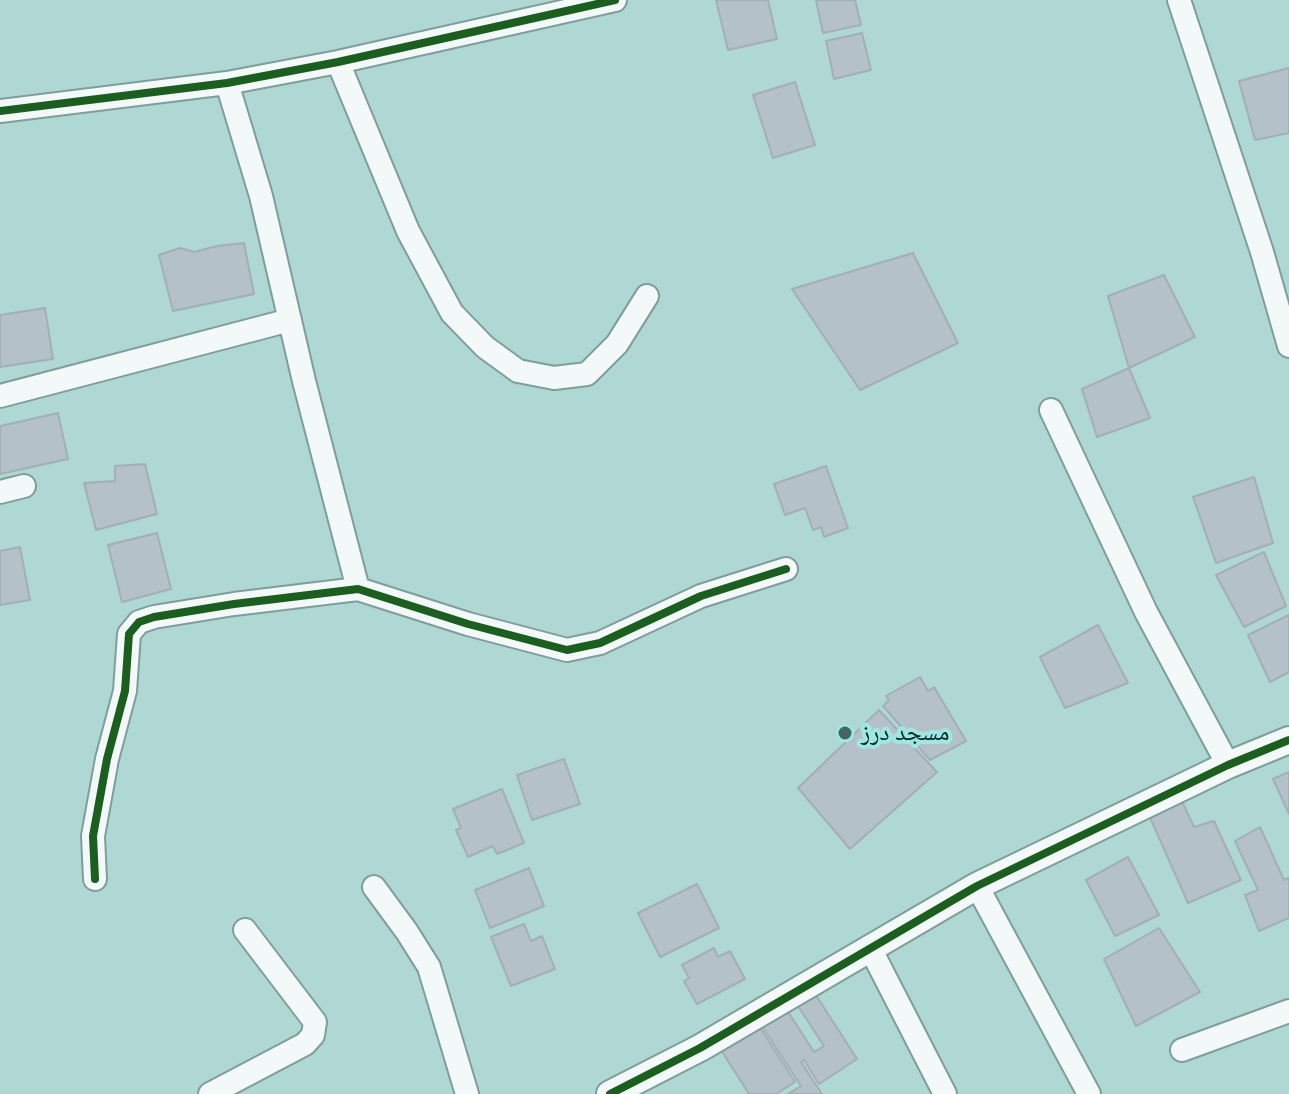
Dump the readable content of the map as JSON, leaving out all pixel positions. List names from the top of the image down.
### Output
{
  "places": ["مسجد درز"]
}
